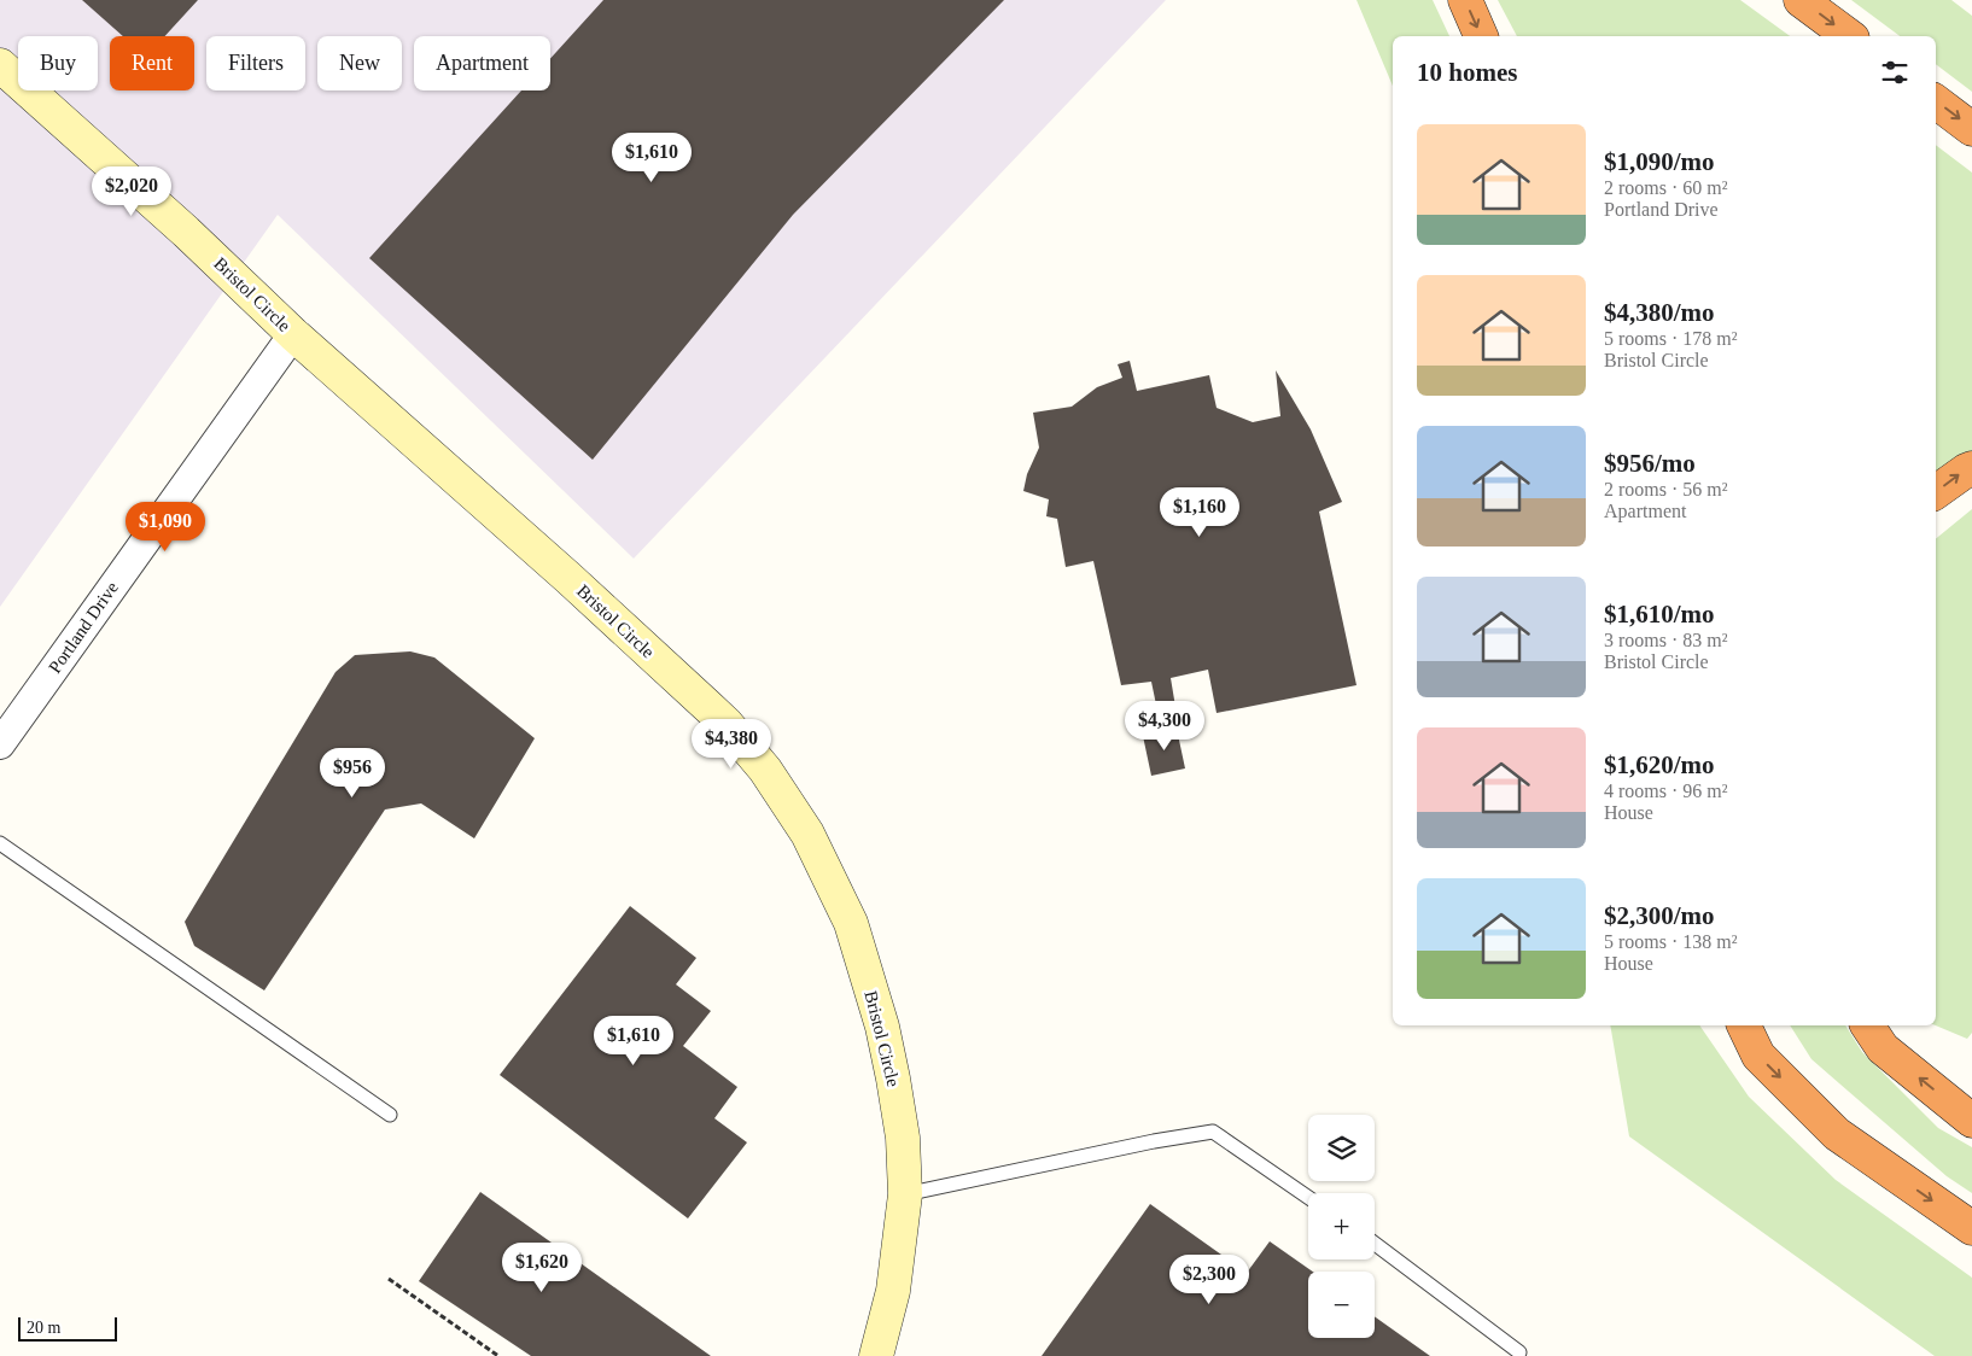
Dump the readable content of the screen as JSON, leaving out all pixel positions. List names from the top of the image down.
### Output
{
  "streets": {
    "street": ["Bristol Circle", "Portland Drive"]
  },
  "crossings": [
    ["Bristol Circle", "Portland Drive"]
  ],
  "scale_bar": "20 m",
  "page": {
    "chip": [
      "Buy",
      "Rent",
      "Filters",
      "New",
      "Apartment"
    ],
    "heading": "10 homes",
    "list": [
      {
        "name": "$1,090/mo",
        "note": "2 rooms · 60 m² · Portland Drive"
      },
      {
        "name": "$4,380/mo",
        "note": "5 rooms · 178 m² · Bristol Circle"
      },
      {
        "name": "$956/mo",
        "note": "2 rooms · 56 m² · Apartment"
      },
      {
        "name": "$1,610/mo",
        "note": "3 rooms · 83 m² · Bristol Circle"
      },
      {
        "name": "$1,620/mo",
        "note": "4 rooms · 96 m² · House"
      },
      {
        "name": "$2,300/mo",
        "note": "5 rooms · 138 m² · House"
      }
    ],
    "price": [
      "$1,610",
      "$2,020",
      "$1,160",
      "$1,090",
      "$4,300",
      "$4,380",
      "$956",
      "$1,610",
      "$1,620",
      "$2,300"
    ],
    "map_buttons": ["+", "−"],
    "scale": "20 m"
  }
}
